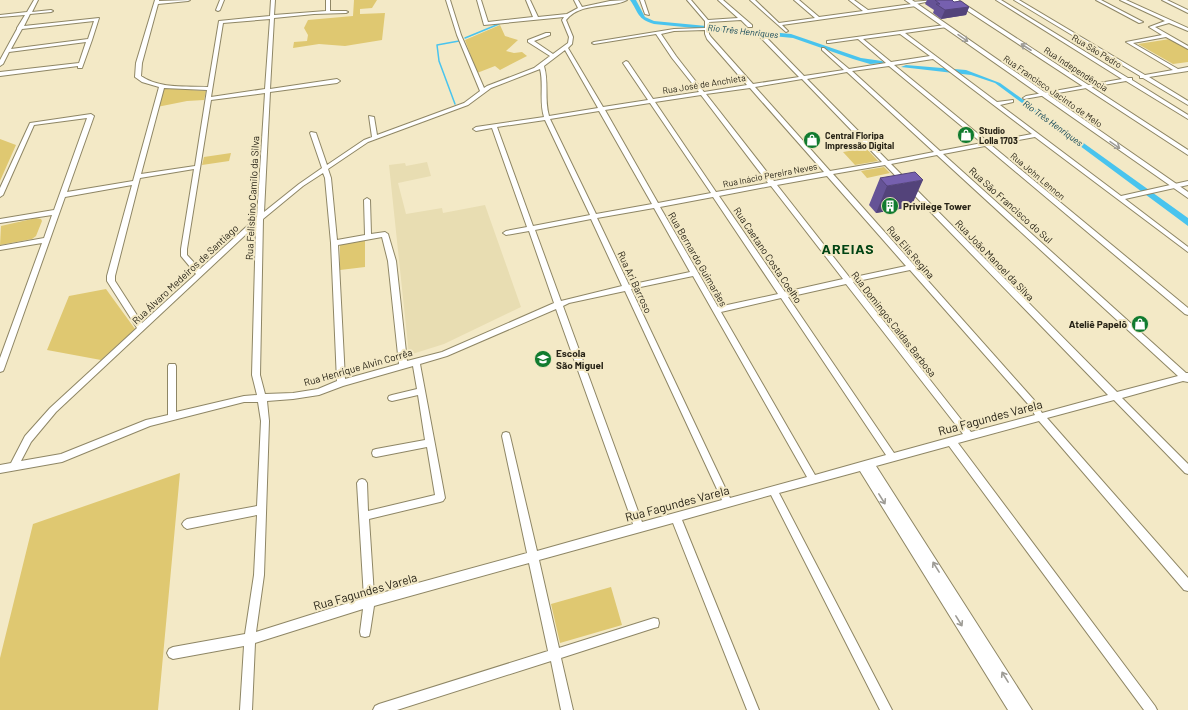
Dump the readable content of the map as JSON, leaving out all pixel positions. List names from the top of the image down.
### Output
{
  "streets": {
    "main road": ["Rua Independência", "Rua Francisco Jacinto de Melo"],
    "street": [
      "Rua São Pedro",
      "Rua José de Anchieta",
      "Rua Inácio Pereira Neves",
      "Rua John Lennon",
      "Rua Felisbino Camilo da Silva",
      "Rua São Francisco do Sul",
      "Rua Elis Regina",
      "Rua Caetano Costa Coelho",
      "Rua Bernardo Guimarães",
      "Rua João Manoel da Silva",
      "Rua Álvaro Medeiros de Santiago",
      "Rua Ari Barroso",
      "Rua Domingos Caldas Barbosa",
      "Rua Henrique Alvin Corrêa",
      "Rua Fagundes Varela"
    ]
  },
  "crossings": [
    ["Rua José de Anchieta", "Rua John Lennon"],
    ["Rua José de Anchieta", "Rua São Francisco do Sul"],
    ["Rua José de Anchieta", "Rua Elis Regina"],
    ["Rua José de Anchieta", "Rua Caetano Costa Coelho"],
    ["Rua José de Anchieta", "Rua Bernardo Guimarães"],
    ["Rua José de Anchieta", "Rua João Manoel da Silva"],
    ["Rua José de Anchieta", "Rua Ari Barroso"],
    ["Rua José de Anchieta", "Rua Domingos Caldas Barbosa"],
    ["Rua Inácio Pereira Neves", "Rua John Lennon"],
    ["Rua Inácio Pereira Neves", "Rua São Francisco do Sul"],
    ["Rua Inácio Pereira Neves", "Rua Elis Regina"],
    ["Rua Inácio Pereira Neves", "Rua Caetano Costa Coelho"],
    ["Rua Inácio Pereira Neves", "Rua Bernardo Guimarães"],
    ["Rua Inácio Pereira Neves", "Rua João Manoel da Silva"],
    ["Rua Inácio Pereira Neves", "Rua Ari Barroso"],
    ["Rua Inácio Pereira Neves", "Rua Domingos Caldas Barbosa"],
    ["Rua Felisbino Camilo da Silva", "Rua Álvaro Medeiros de Santiago"],
    ["Rua Felisbino Camilo da Silva", "Rua Henrique Alvin Corrêa"],
    ["Rua Felisbino Camilo da Silva", "Rua Fagundes Varela"],
    ["Rua São Francisco do Sul", "Rua Fagundes Varela"],
    ["Rua Elis Regina", "Rua Fagundes Varela"],
    ["Rua Caetano Costa Coelho", "Rua Fagundes Varela"],
    ["Rua Bernardo Guimarães", "Rua Álvaro Medeiros de Santiago"],
    ["Rua Bernardo Guimarães", "Rua Henrique Alvin Corrêa"],
    ["Rua Bernardo Guimarães", "Rua Fagundes Varela"],
    ["Rua João Manoel da Silva", "Rua Fagundes Varela"],
    ["Rua Álvaro Medeiros de Santiago", "Rua Ari Barroso"],
    ["Rua Álvaro Medeiros de Santiago", "Rua Henrique Alvin Corrêa"],
    ["Rua Ari Barroso", "Rua Henrique Alvin Corrêa"],
    ["Rua Ari Barroso", "Rua Fagundes Varela"],
    ["Rua Domingos Caldas Barbosa", "Rua Fagundes Varela"]
  ],
  "one_way": ["Rua Independência", "Rua Francisco Jacinto de Melo"],
  "districts": ["AREIAS"],
  "water": ["Rio Três Henriques"],
  "places": {
    "shop": ["Studio Lolla 1703", "Central Floripa Impressão Digital", "Ateliê Papelô"],
    "building": ["Privilege Tower"],
    "school or university": ["Escola São Miguel"]
  }
}
